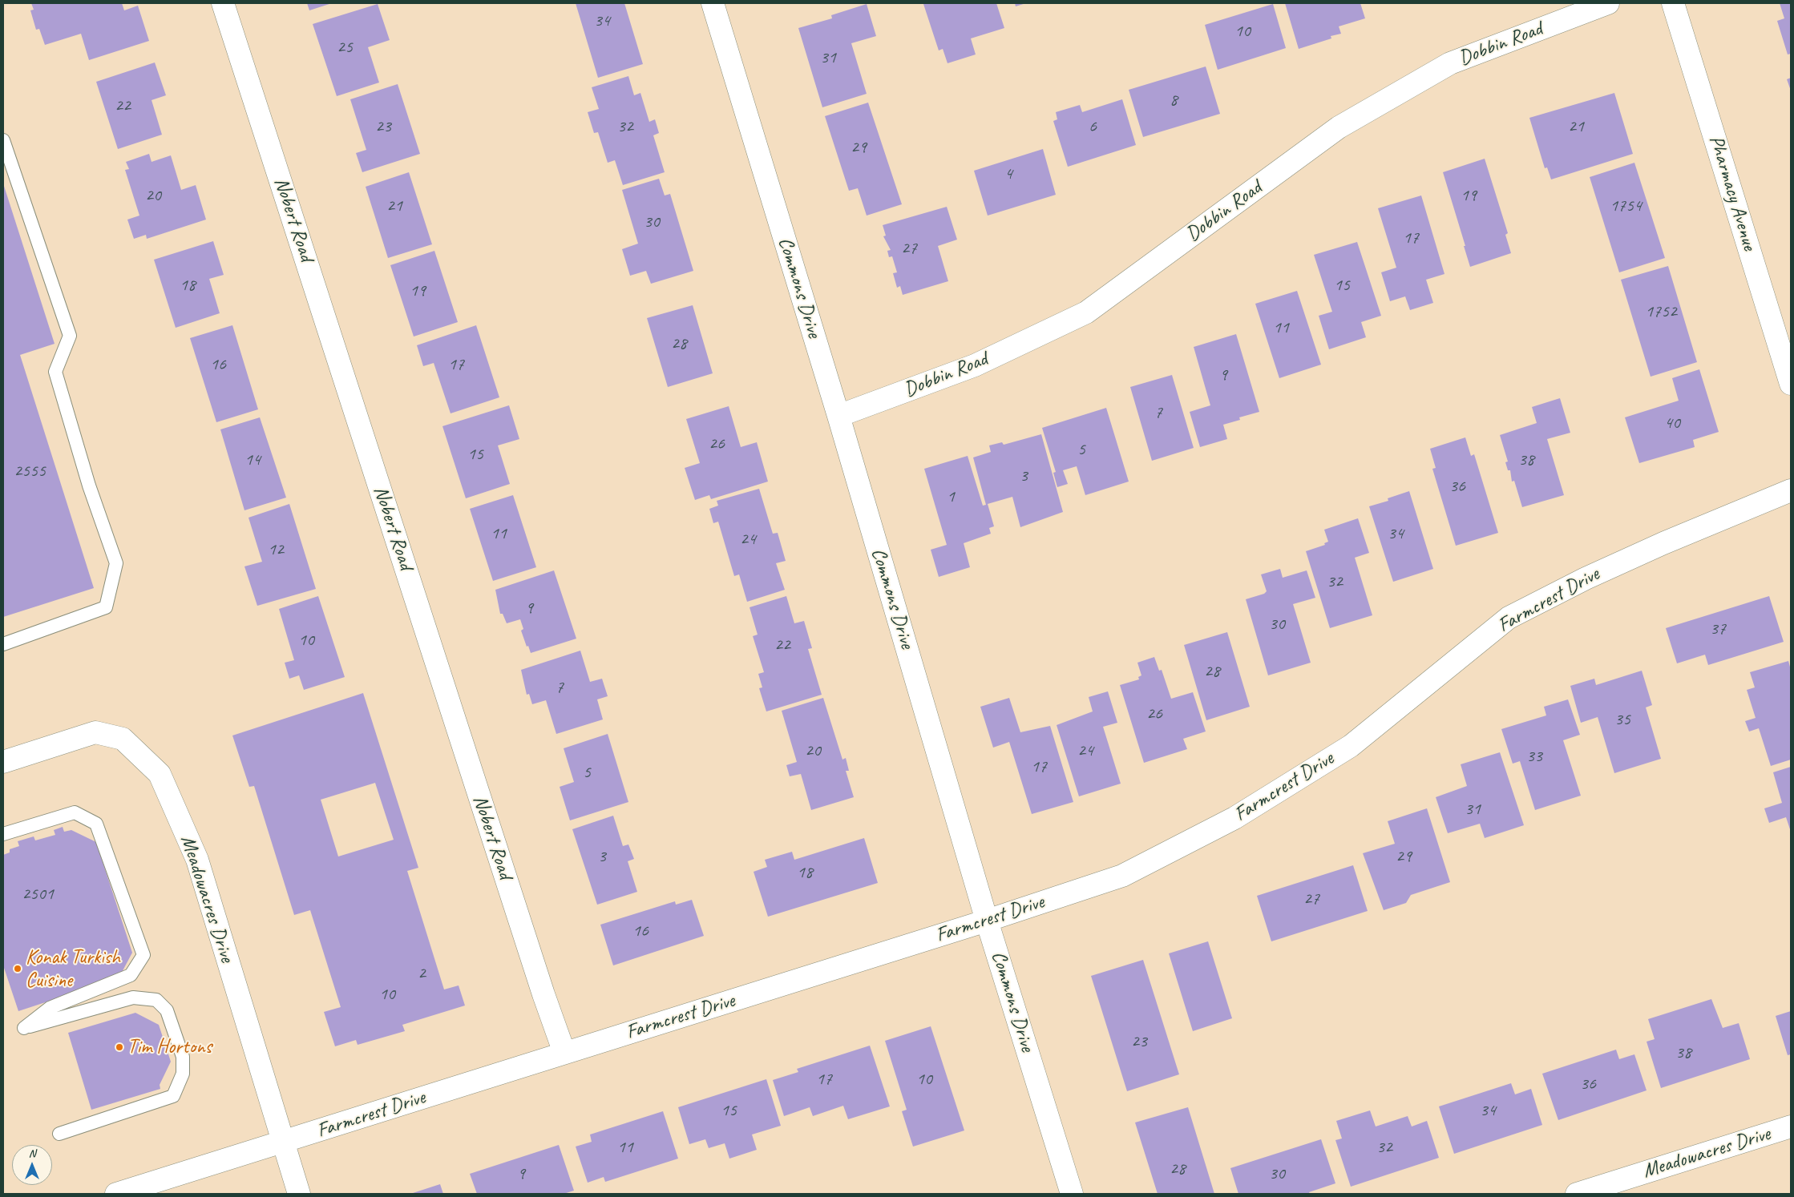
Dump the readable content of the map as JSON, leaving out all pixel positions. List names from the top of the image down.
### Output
{
  "streets": {
    "street": [
      "Dobbin Road",
      "Pharmacy Avenue",
      "Nobert Road",
      "Commons Drive",
      "Farmcrest Drive",
      "Meadowacres Drive"
    ]
  },
  "crossings": [
    ["Dobbin Road", "Commons Drive"],
    ["Nobert Road", "Farmcrest Drive"],
    ["Commons Drive", "Farmcrest Drive"],
    ["Farmcrest Drive", "Meadowacres Drive"]
  ],
  "places": ["Konak Turkish Cuisine", "Tim Hortons"],
  "house_numbers": [
    "34",
    "10",
    "25",
    "31",
    "8",
    "22",
    "23",
    "32",
    "6",
    "21",
    "29",
    "4",
    "20",
    "19",
    "21",
    "1754",
    "30",
    "17",
    "27",
    "18",
    "15",
    "19",
    "1752",
    "11",
    "28",
    "16",
    "17",
    "9",
    "7",
    "40",
    "26",
    "5",
    "15",
    "14",
    "38",
    "2555",
    "3",
    "36",
    "1",
    "11",
    "34",
    "24",
    "12",
    "32",
    "9",
    "30",
    "37",
    "10",
    "22",
    "28",
    "7",
    "26",
    "35",
    "20",
    "24",
    "33",
    "17",
    "5",
    "31",
    "3",
    "29",
    "18",
    "2501",
    "27",
    "16",
    "2",
    "10",
    "23",
    "38",
    "17",
    "10",
    "36",
    "15",
    "34",
    "11",
    "32",
    "28",
    "9",
    "30"
  ],
  "north": "top"
}
